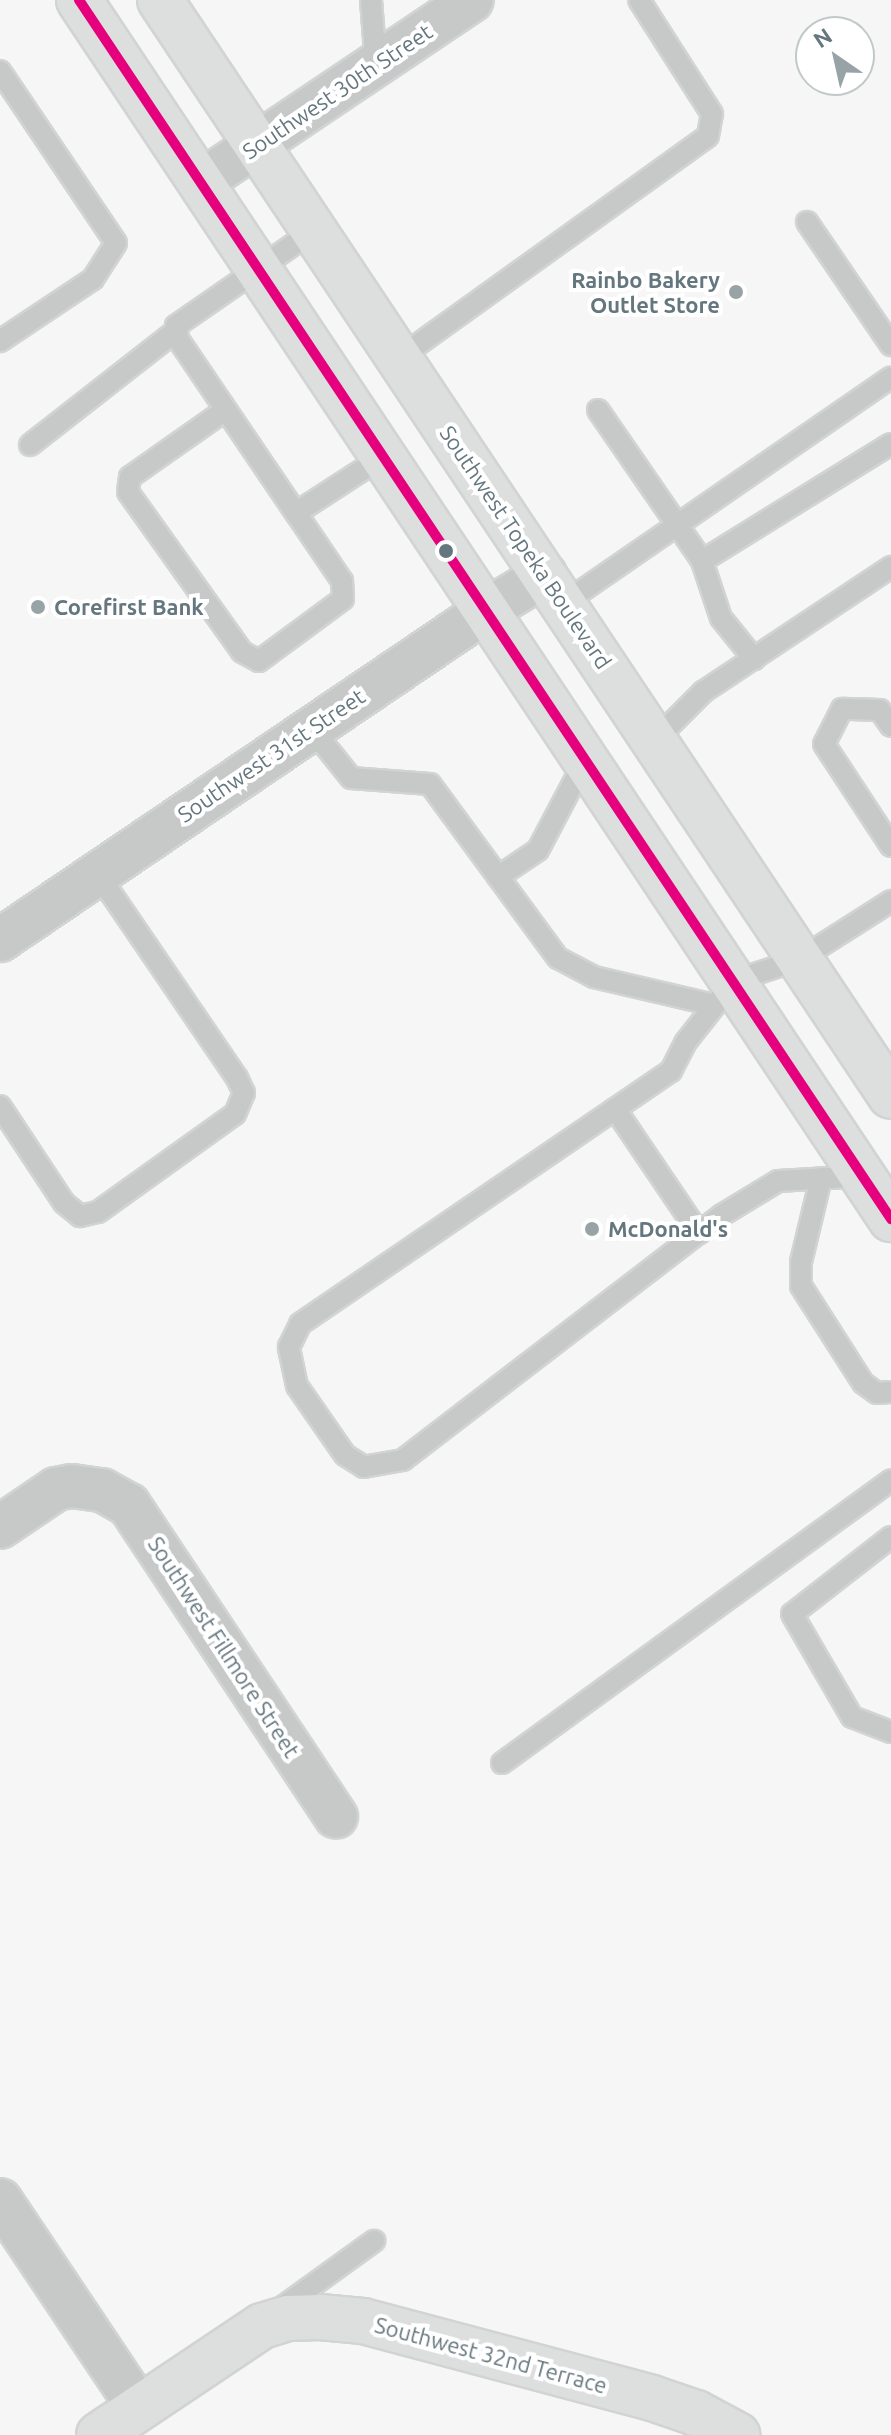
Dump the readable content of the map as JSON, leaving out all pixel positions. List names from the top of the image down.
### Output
{
  "streets": {
    "main road": ["Southwest Topeka Boulevard", "Southwest 32nd Terrace"],
    "street": ["Southwest 30th Street", "Southwest 31st Street", "Southwest Fillmore Street"]
  },
  "crossings": [
    ["Southwest 30th Street", "Southwest Topeka Boulevard"],
    ["Southwest Topeka Boulevard", "Southwest 31st Street"]
  ],
  "places": ["Rainbo Bakery Outlet Store", "Corefirst Bank", "McDonald's"],
  "north": "top left"
}
